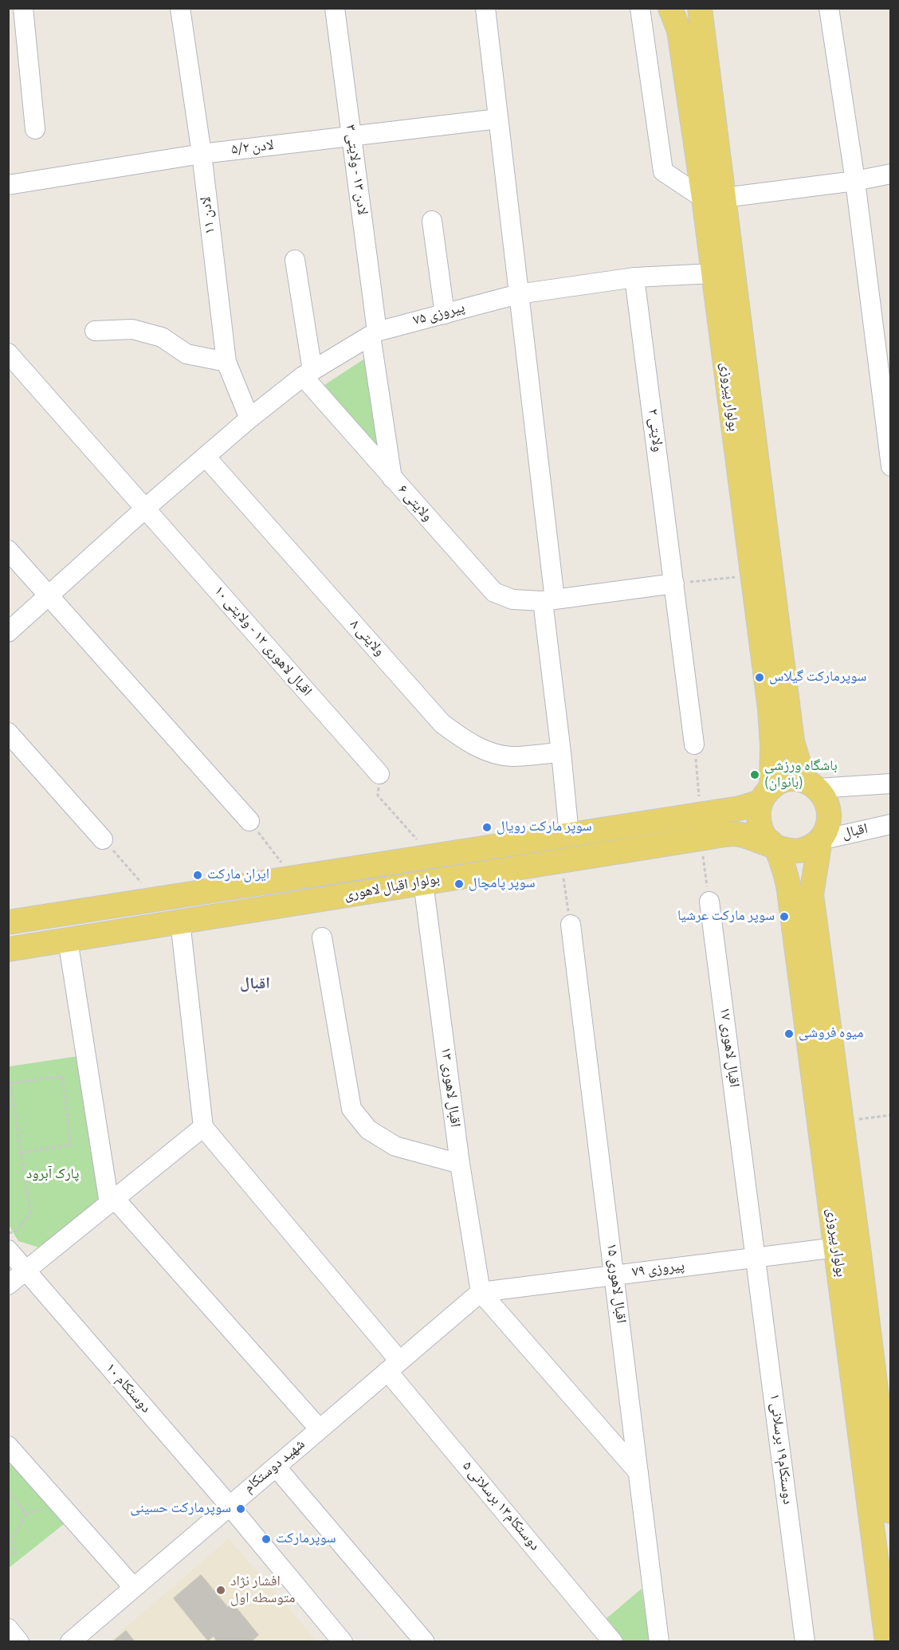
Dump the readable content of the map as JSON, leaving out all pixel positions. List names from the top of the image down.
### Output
{
  "streets": {
    "main road": ["بولوار پیروزی", "بولوار اقبال لاهوری"],
    "street": [
      "لادن ۵/۲",
      "لادن ۱۳ - ولایتی ۳",
      "لادن ۱۱",
      "پیروزی ۷۵",
      "ولایتی ۲",
      "ولایتی ۶",
      "ولایتی ۸",
      "اقبال لاهوری ۱۲ - ولایتی ۱۰",
      "اقبال",
      "اقبال لاهوری ۱۷",
      "اقبال لاهوری ۱۳",
      "پیروزی ۷۹",
      "اقبال لاهوری ۱۵",
      "دوستکام ۱۰",
      "دوستکام۱۹ برسلانی ۱",
      "شهید دوستکام",
      "دوستکام۱۳ برسلانی ۵"
    ]
  },
  "crossings": [
    ["لادن ۵/۲", "لادن ۱۳ - ولایتی ۳"],
    ["لادن ۵/۲", "لادن ۱۱"],
    ["لادن ۱۳ - ولایتی ۳", "پیروزی ۷۵"],
    ["لادن ۱۳ - ولایتی ۳", "ولایتی ۶"],
    ["لادن ۱۱", "پیروزی ۷۵"],
    ["پیروزی ۷۵", "بولوار پیروزی"],
    ["پیروزی ۷۵", "ولایتی ۲"],
    ["پیروزی ۷۵", "ولایتی ۶"],
    ["پیروزی ۷۵", "ولایتی ۸"],
    ["پیروزی ۷۵", "اقبال لاهوری ۱۲ - ولایتی ۱۰"],
    ["بولوار پیروزی", "اقبال"],
    ["بولوار پیروزی", "بولوار اقبال لاهوری"],
    ["بولوار پیروزی", "پیروزی ۷۹"],
    ["ولایتی ۲", "ولایتی ۶"],
    ["اقبال", "بولوار اقبال لاهوری"],
    ["بولوار اقبال لاهوری", "اقبال لاهوری ۱۳"],
    ["اقبال لاهوری ۱۷", "پیروزی ۷۹"],
    ["اقبال لاهوری ۱۷", "دوستکام۱۹ برسلانی ۱"],
    ["اقبال لاهوری ۱۳", "پیروزی ۷۹"],
    ["اقبال لاهوری ۱۳", "شهید دوستکام"],
    ["پیروزی ۷۹", "اقبال لاهوری ۱۵"],
    ["پیروزی ۷۹", "دوستکام۱۹ برسلانی ۱"],
    ["پیروزی ۷۹", "شهید دوستکام"],
    ["دوستکام ۱۰", "شهید دوستکام"],
    ["شهید دوستکام", "دوستکام۱۳ برسلانی ۵"]
  ],
  "districts": ["اقبال"],
  "parks": ["پارک آبرود"],
  "places": [
    "سوپرمارکت گیلاس",
    "باشگاه ورزشی (بانوان)",
    "سوپر مارکت رویال",
    "ایران مارکت",
    "سوپر‌ پامچال",
    "سوپر مارکت عرشیا",
    "میوه فروشی",
    "سوپرمارکت حسینی",
    "سوپرمارکت",
    "افشار نژاد متوسطه اول"
  ]
}
